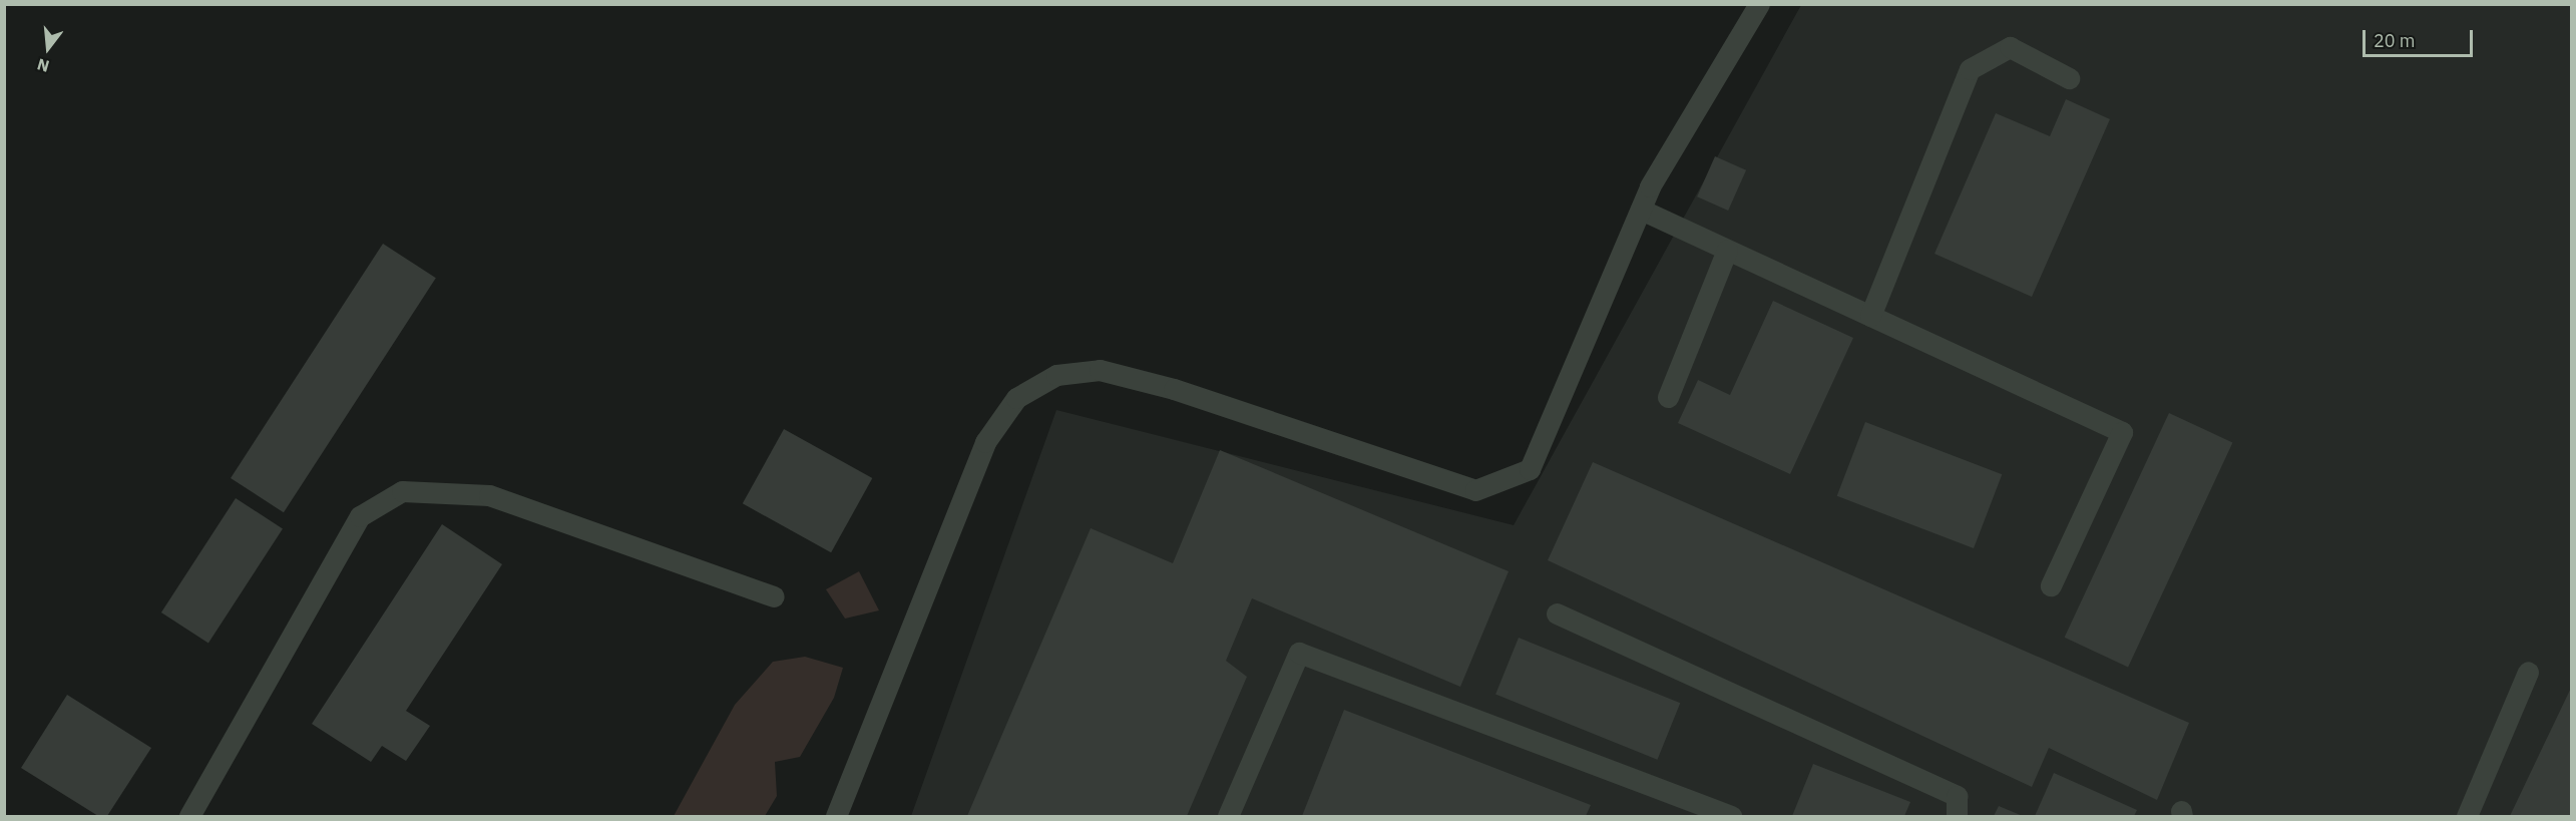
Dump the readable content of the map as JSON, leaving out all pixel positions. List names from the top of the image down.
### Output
{
  "scale_bar": "20 m",
  "north": "bottom"
}
